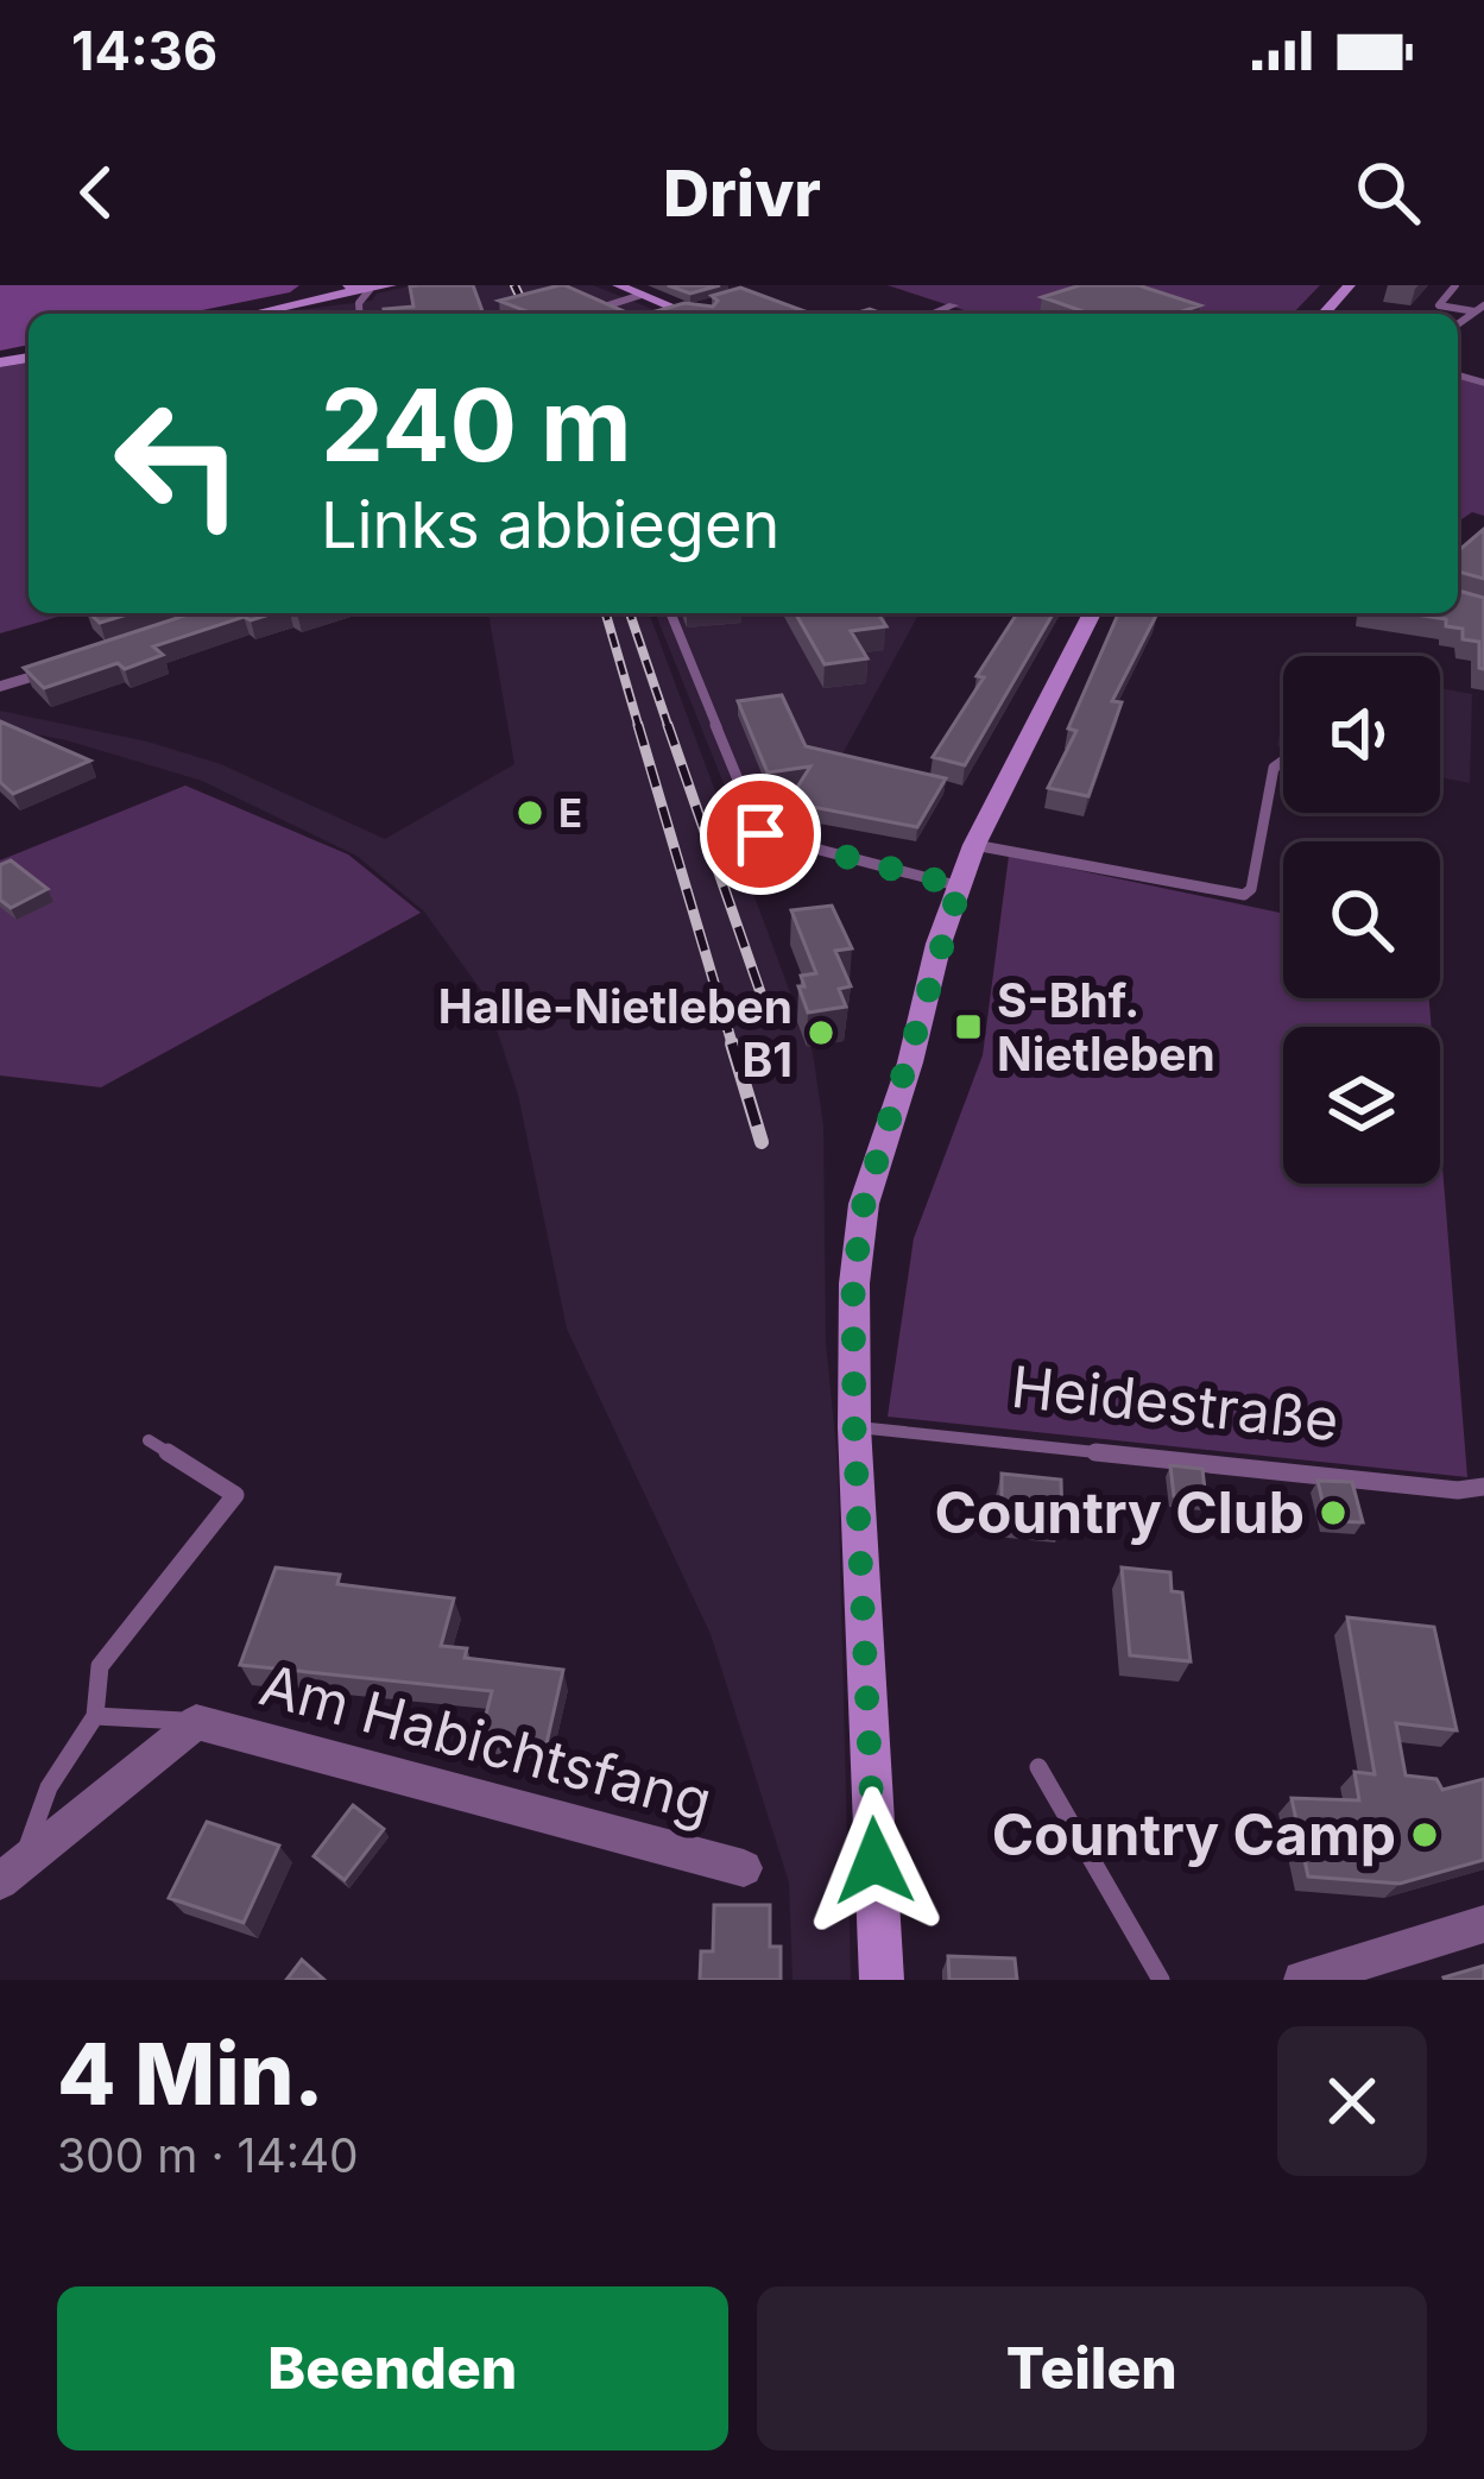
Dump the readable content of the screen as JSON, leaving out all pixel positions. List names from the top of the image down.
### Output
{
  "streets": {
    "street": ["Am Habichtsfang"],
    "lane": ["Heidestraße"]
  },
  "places": {
    "other": [
      "E",
      "Halle-Nietleben B1",
      "Country Club",
      "Country Camp"
    ],
    "transit": ["S-Bhf. Nietleben"]
  },
  "page": {
    "status": "14:36",
    "header": "Drivr",
    "turn": ["240 m", "Links abbiegen"],
    "heading": ["4 Min.", "300 m · 14:40"],
    "buttons": ["Beenden", "Teilen"]
  }
}
